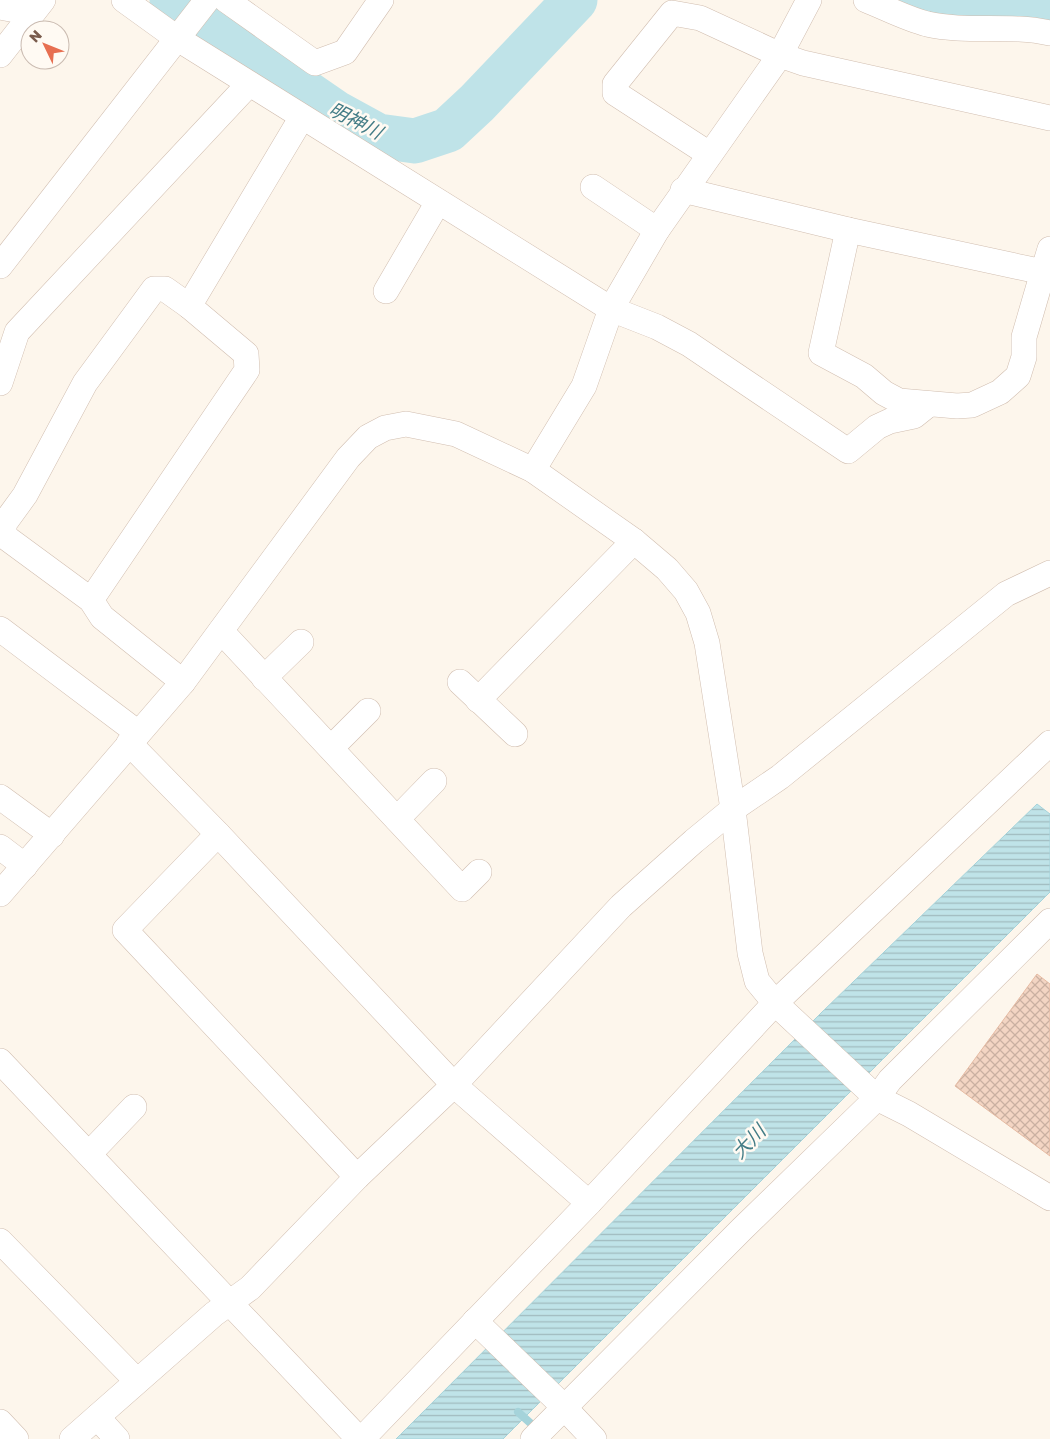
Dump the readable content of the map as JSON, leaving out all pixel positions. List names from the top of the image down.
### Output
{
  "water": ["明神川", "大川"],
  "north": "top left"
}
